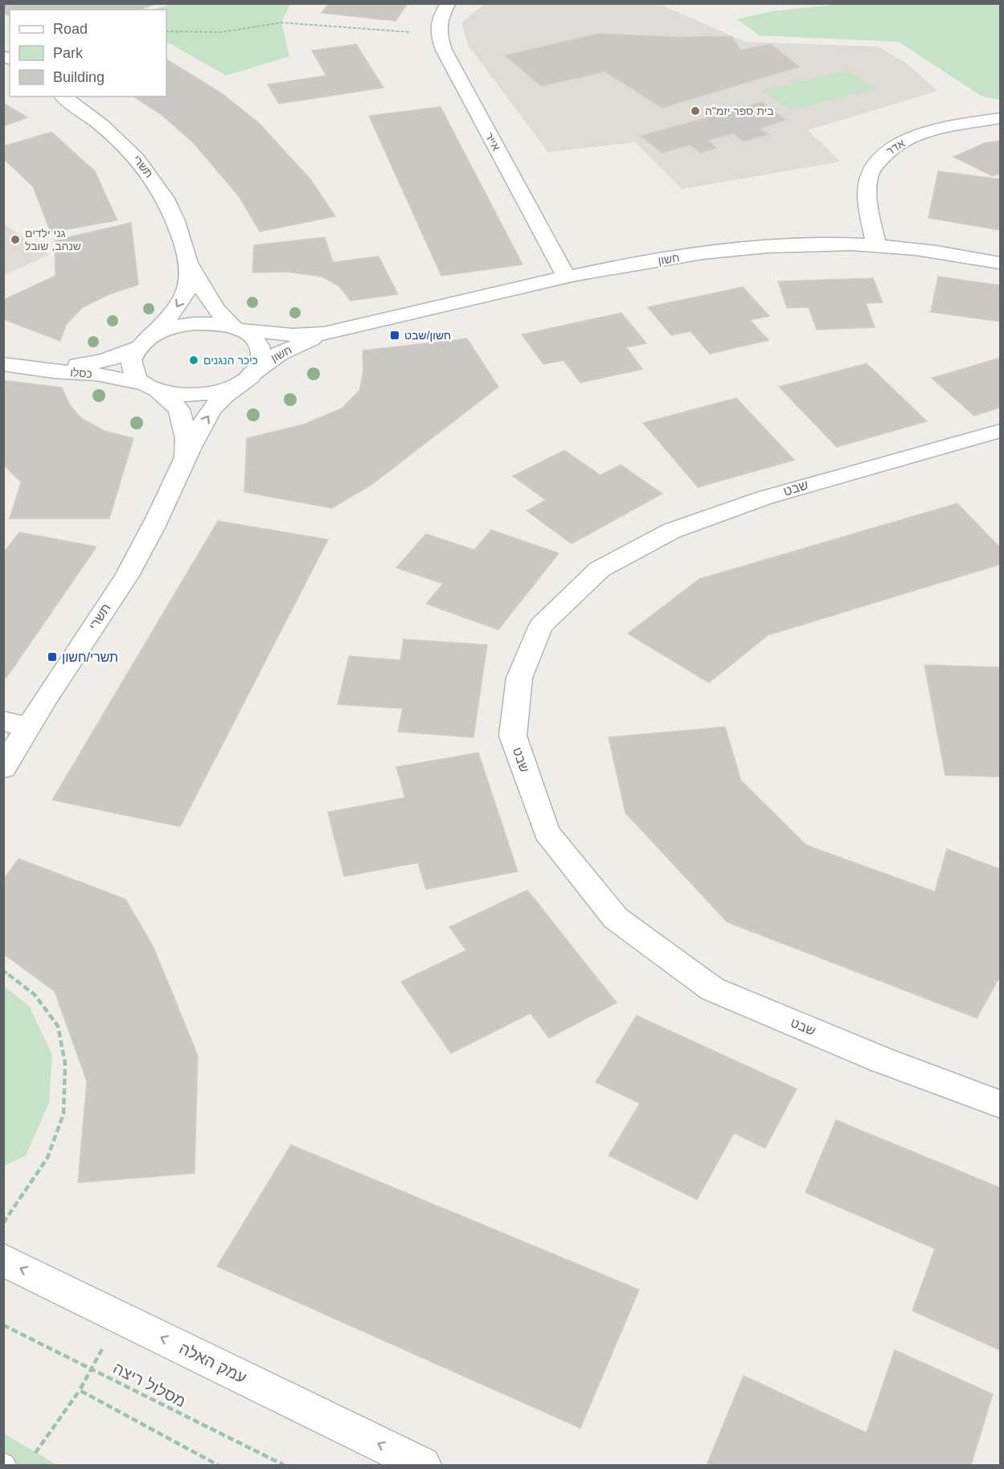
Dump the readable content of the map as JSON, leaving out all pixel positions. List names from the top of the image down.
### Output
{
  "streets": {
    "street": [
      "אייר",
      "אדר",
      "תשרי",
      "חשון",
      "כסלו",
      "שבט",
      "עמק האלה"
    ],
    "path": ["מסלול ריצה"]
  },
  "crossings": [
    ["אייר", "חשון"],
    ["אדר", "חשון"],
    ["תשרי", "חשון"],
    ["תשרי", "כסלו"],
    ["חשון", "כסלו"]
  ],
  "one_way": ["עמק האלה"],
  "places": {
    "other": ["בית ספר יזמ\"ה", "גני ילדים שנהב, שובל", "כיכר הנגנים"],
    "transit": ["חשון/שבט", "תשרי/חשון"]
  },
  "legend": ["Road", "Park", "Building"]
}
